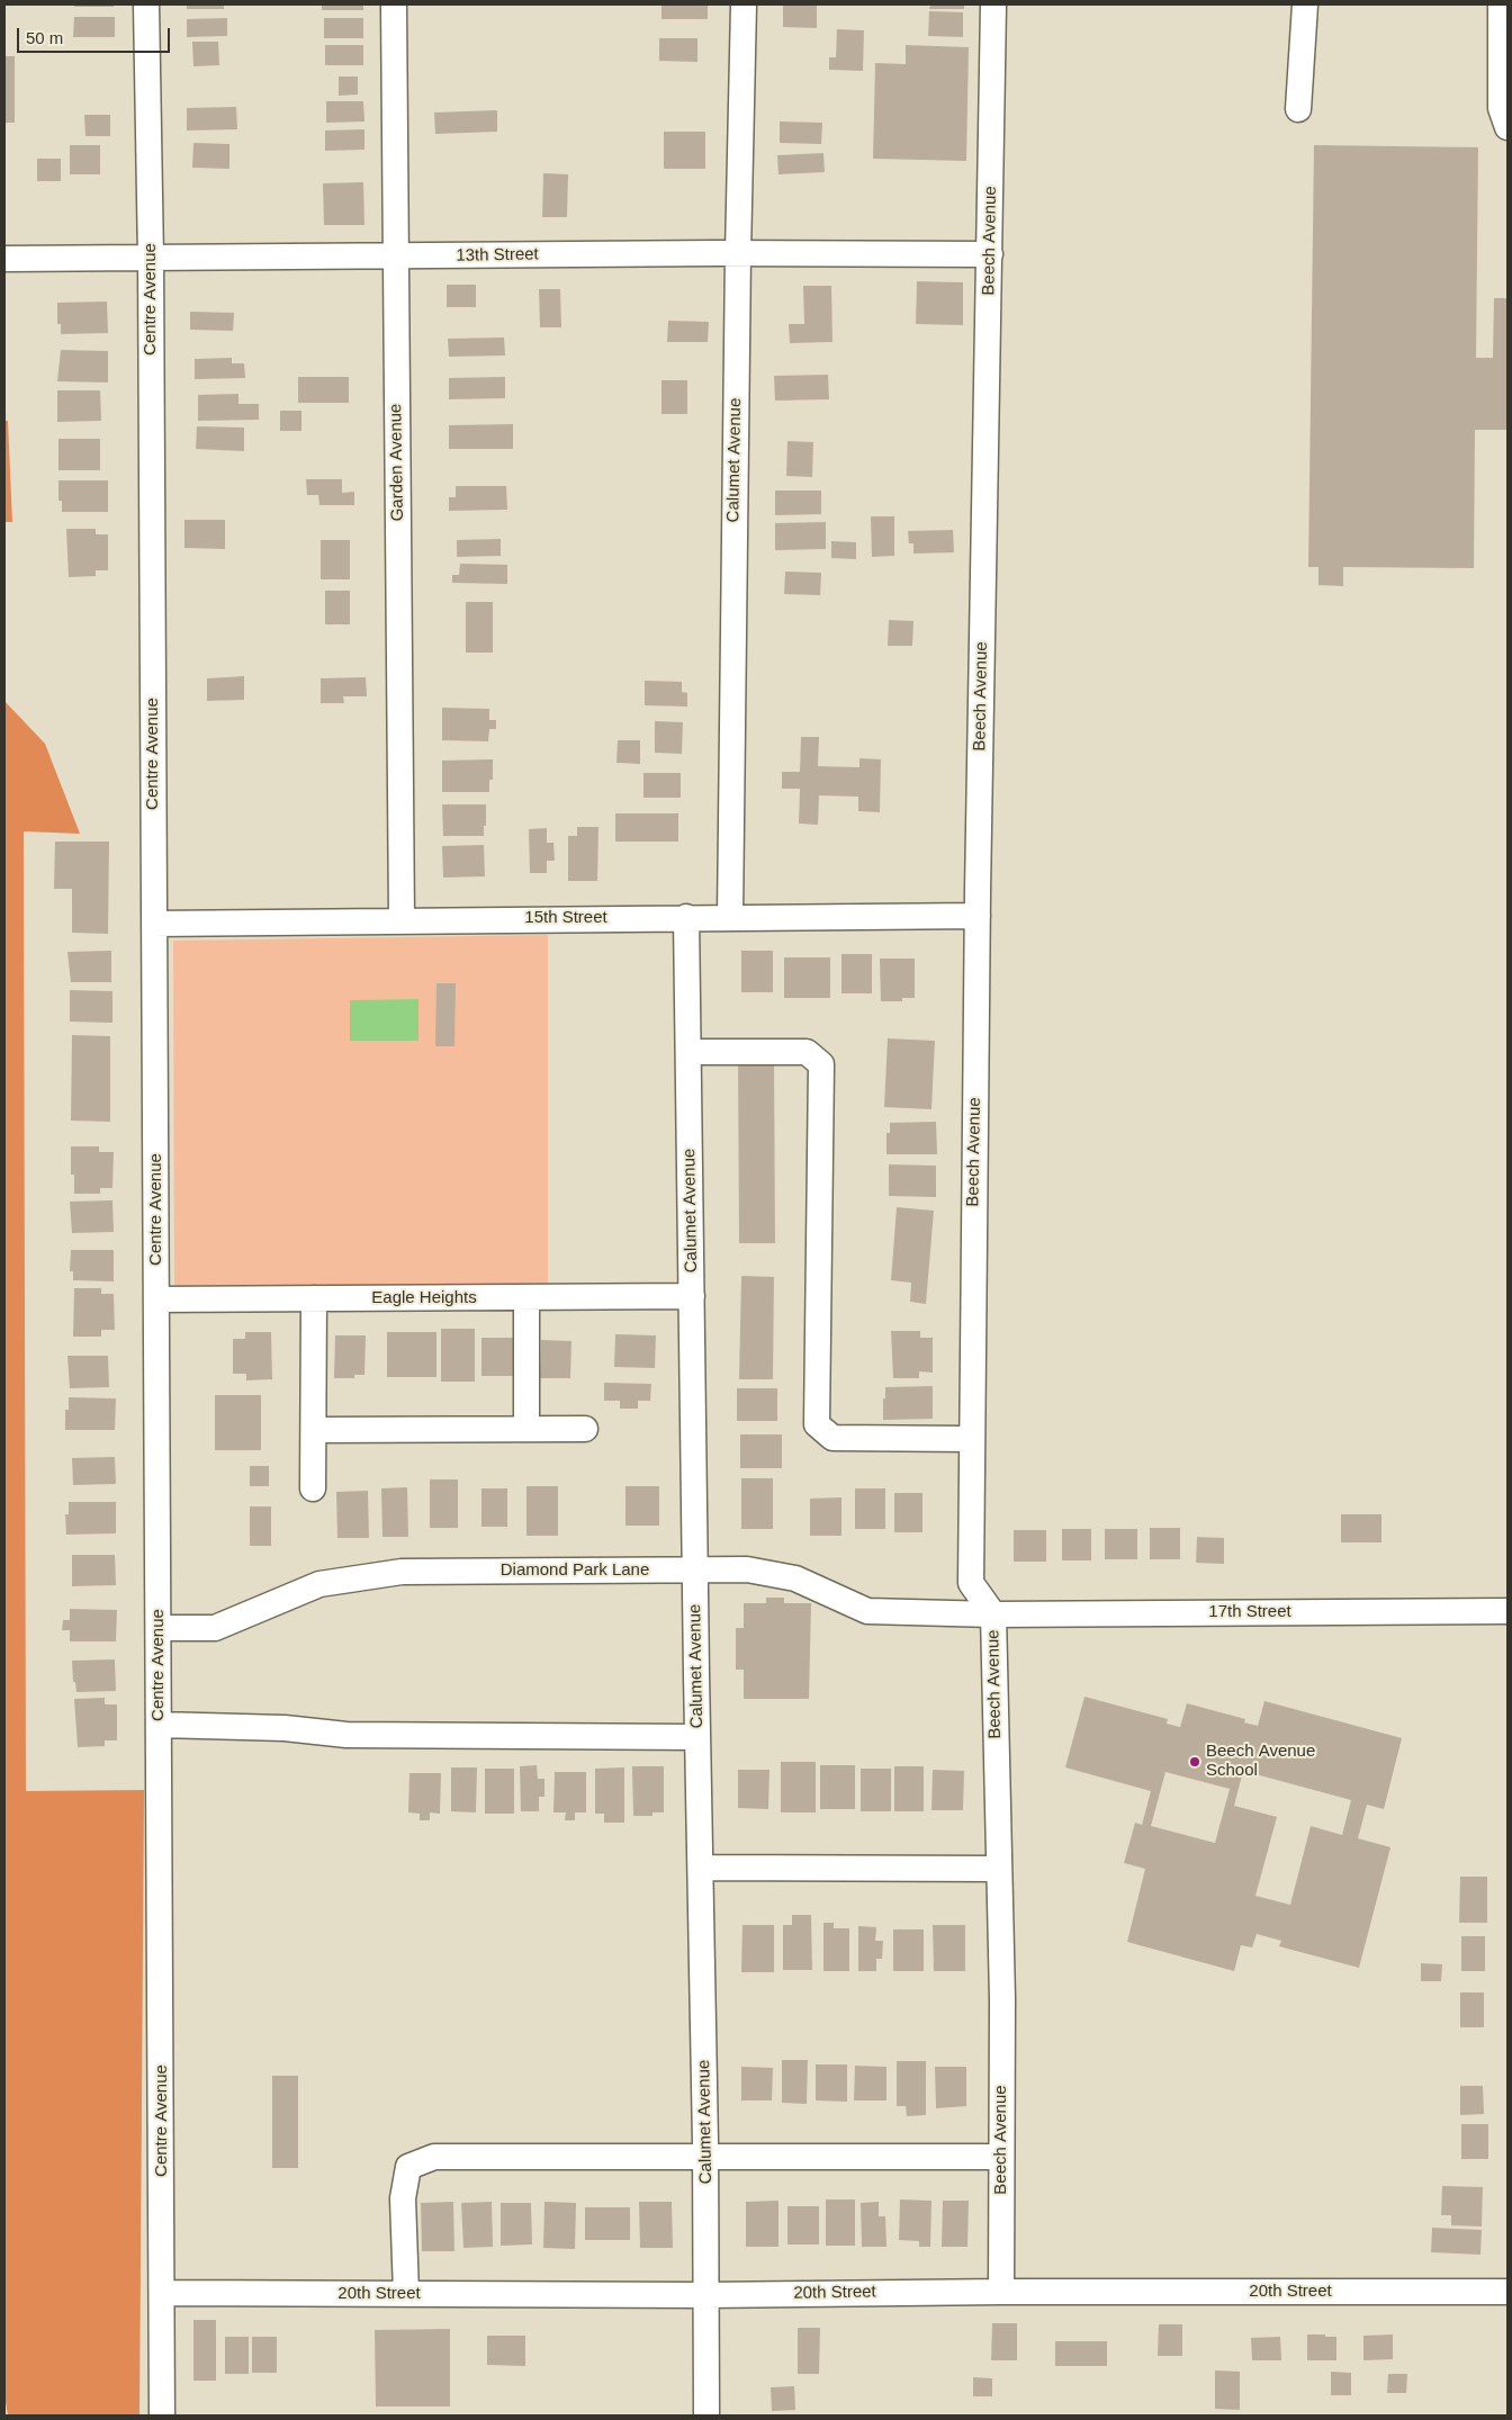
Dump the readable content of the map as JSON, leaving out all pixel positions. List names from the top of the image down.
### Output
{
  "streets": {
    "street": [
      "Beech Avenue",
      "13th Street",
      "Centre Avenue",
      "Calumet Avenue",
      "Garden Avenue",
      "15th Street",
      "Eagle Heights",
      "Diamond Park Lane",
      "17th Street",
      "20th Street"
    ]
  },
  "crossings": [
    ["Beech Avenue", "13th Street"],
    ["Beech Avenue", "15th Street"],
    ["Beech Avenue", "Diamond Park Lane"],
    ["Beech Avenue", "17th Street"],
    ["Beech Avenue", "20th Street"],
    ["13th Street", "Centre Avenue"],
    ["13th Street", "Calumet Avenue"],
    ["13th Street", "Garden Avenue"],
    ["Centre Avenue", "15th Street"],
    ["Centre Avenue", "Eagle Heights"],
    ["Centre Avenue", "Diamond Park Lane"],
    ["Centre Avenue", "20th Street"],
    ["Calumet Avenue", "15th Street"],
    ["Calumet Avenue", "Eagle Heights"],
    ["Calumet Avenue", "Diamond Park Lane"],
    ["Calumet Avenue", "20th Street"],
    ["Garden Avenue", "15th Street"],
    ["Diamond Park Lane", "17th Street"]
  ],
  "places": ["Beech Avenue School"],
  "scale_bar": "50 m"
}
